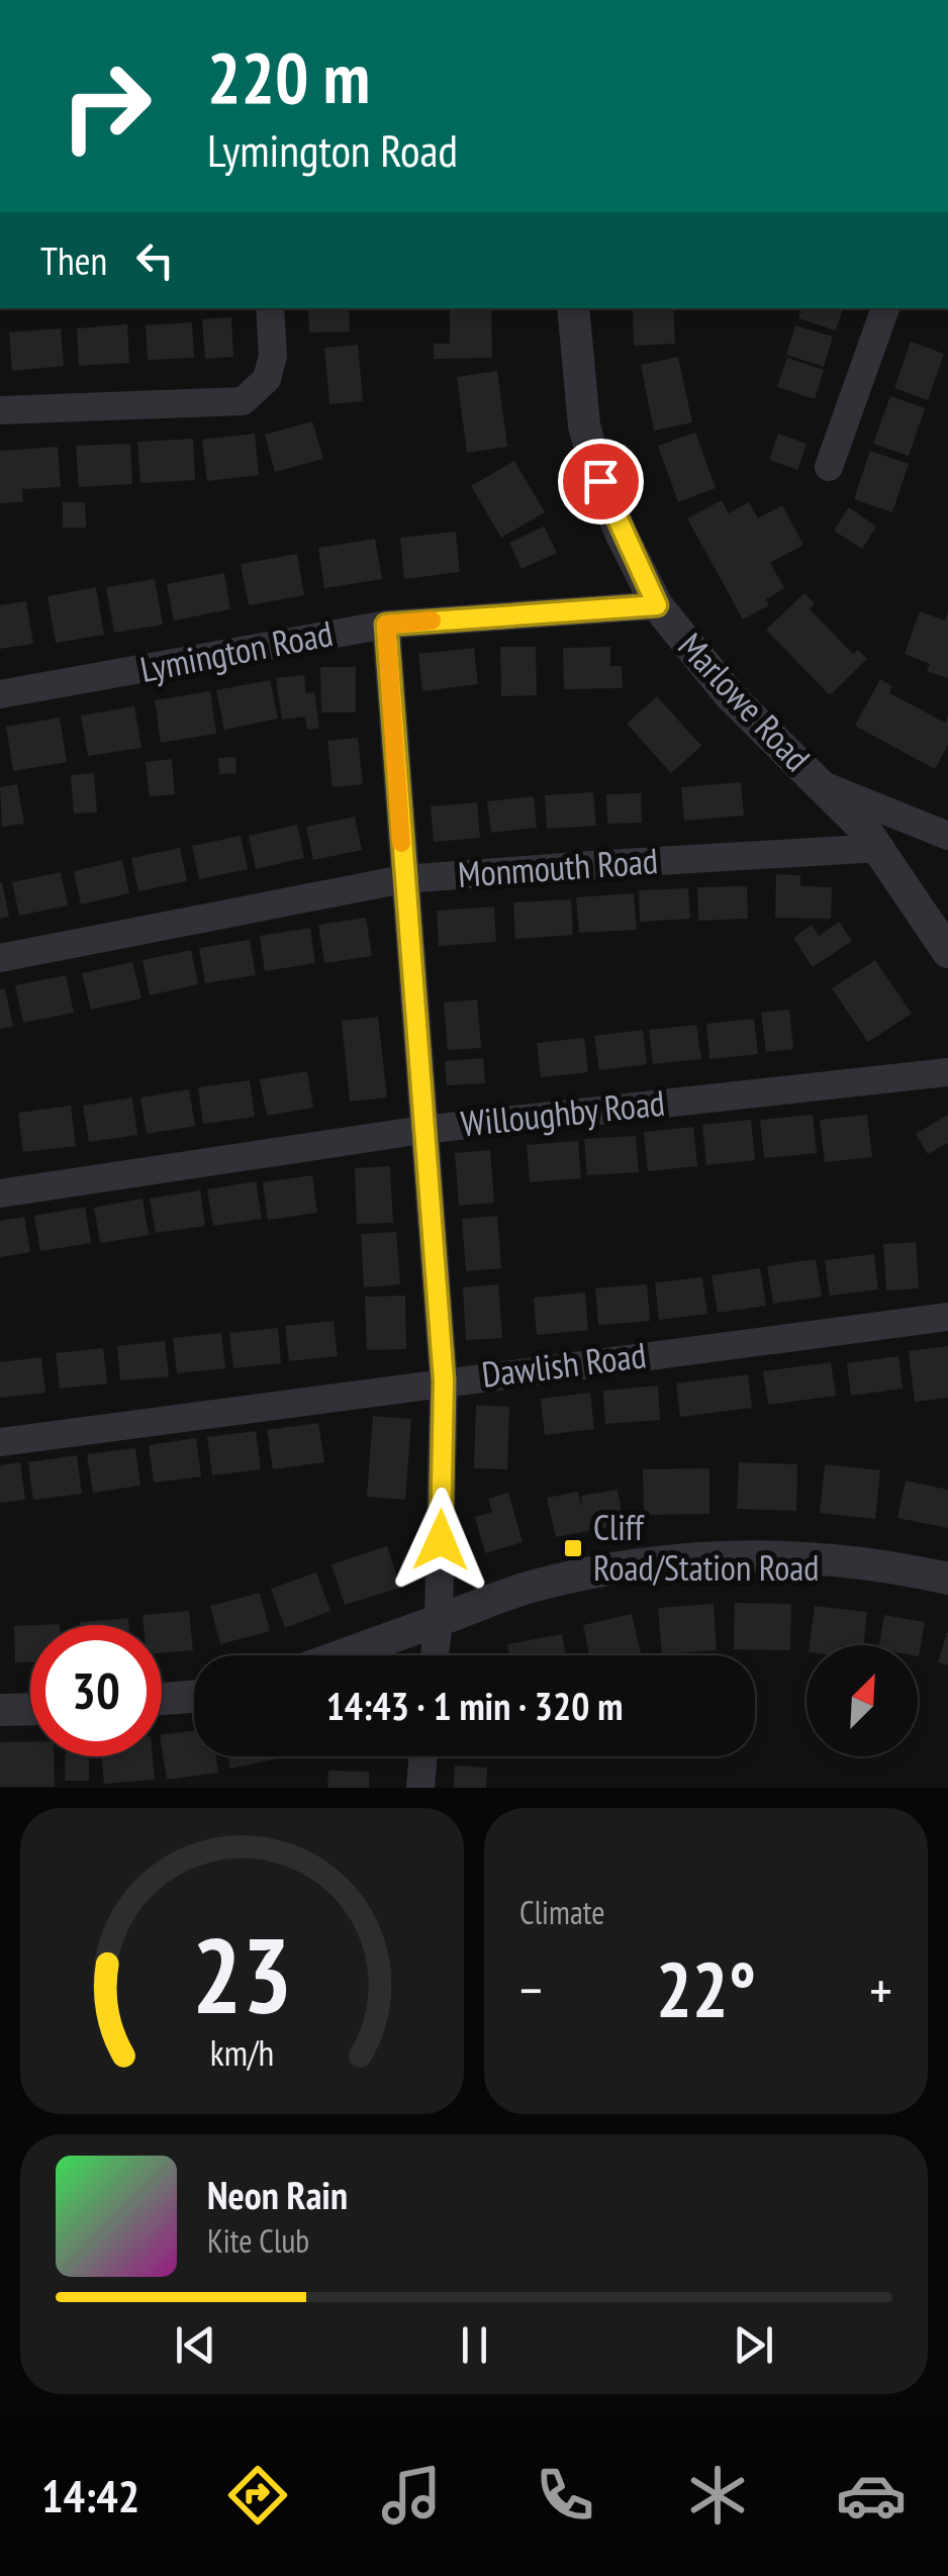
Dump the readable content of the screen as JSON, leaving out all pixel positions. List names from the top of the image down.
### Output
{
  "streets": {
    "street": [
      "Lymington Road",
      "Marlowe Road",
      "Monmouth Road",
      "Willoughby Road",
      "Dawlish Road"
    ]
  },
  "crossings": [
    ["Lymington Road", "Marlowe Road"],
    ["Marlowe Road", "Monmouth Road"]
  ],
  "places": {
    "transit": ["Cliff Road/Station Road"]
  },
  "north": "top right",
  "page": {
    "turn": ["220 m", "Lymington Road"],
    "then": "Then",
    "limit": "30",
    "trip": "14:43 · 1 min · 320 m",
    "tile": "Climate",
    "heat": ["−", "22°", "+"],
    "song": ["Neon Rain", "Kite Club"],
    "tabs": "14:42",
    "gauge": ["23", "km/h"]
  }
}
